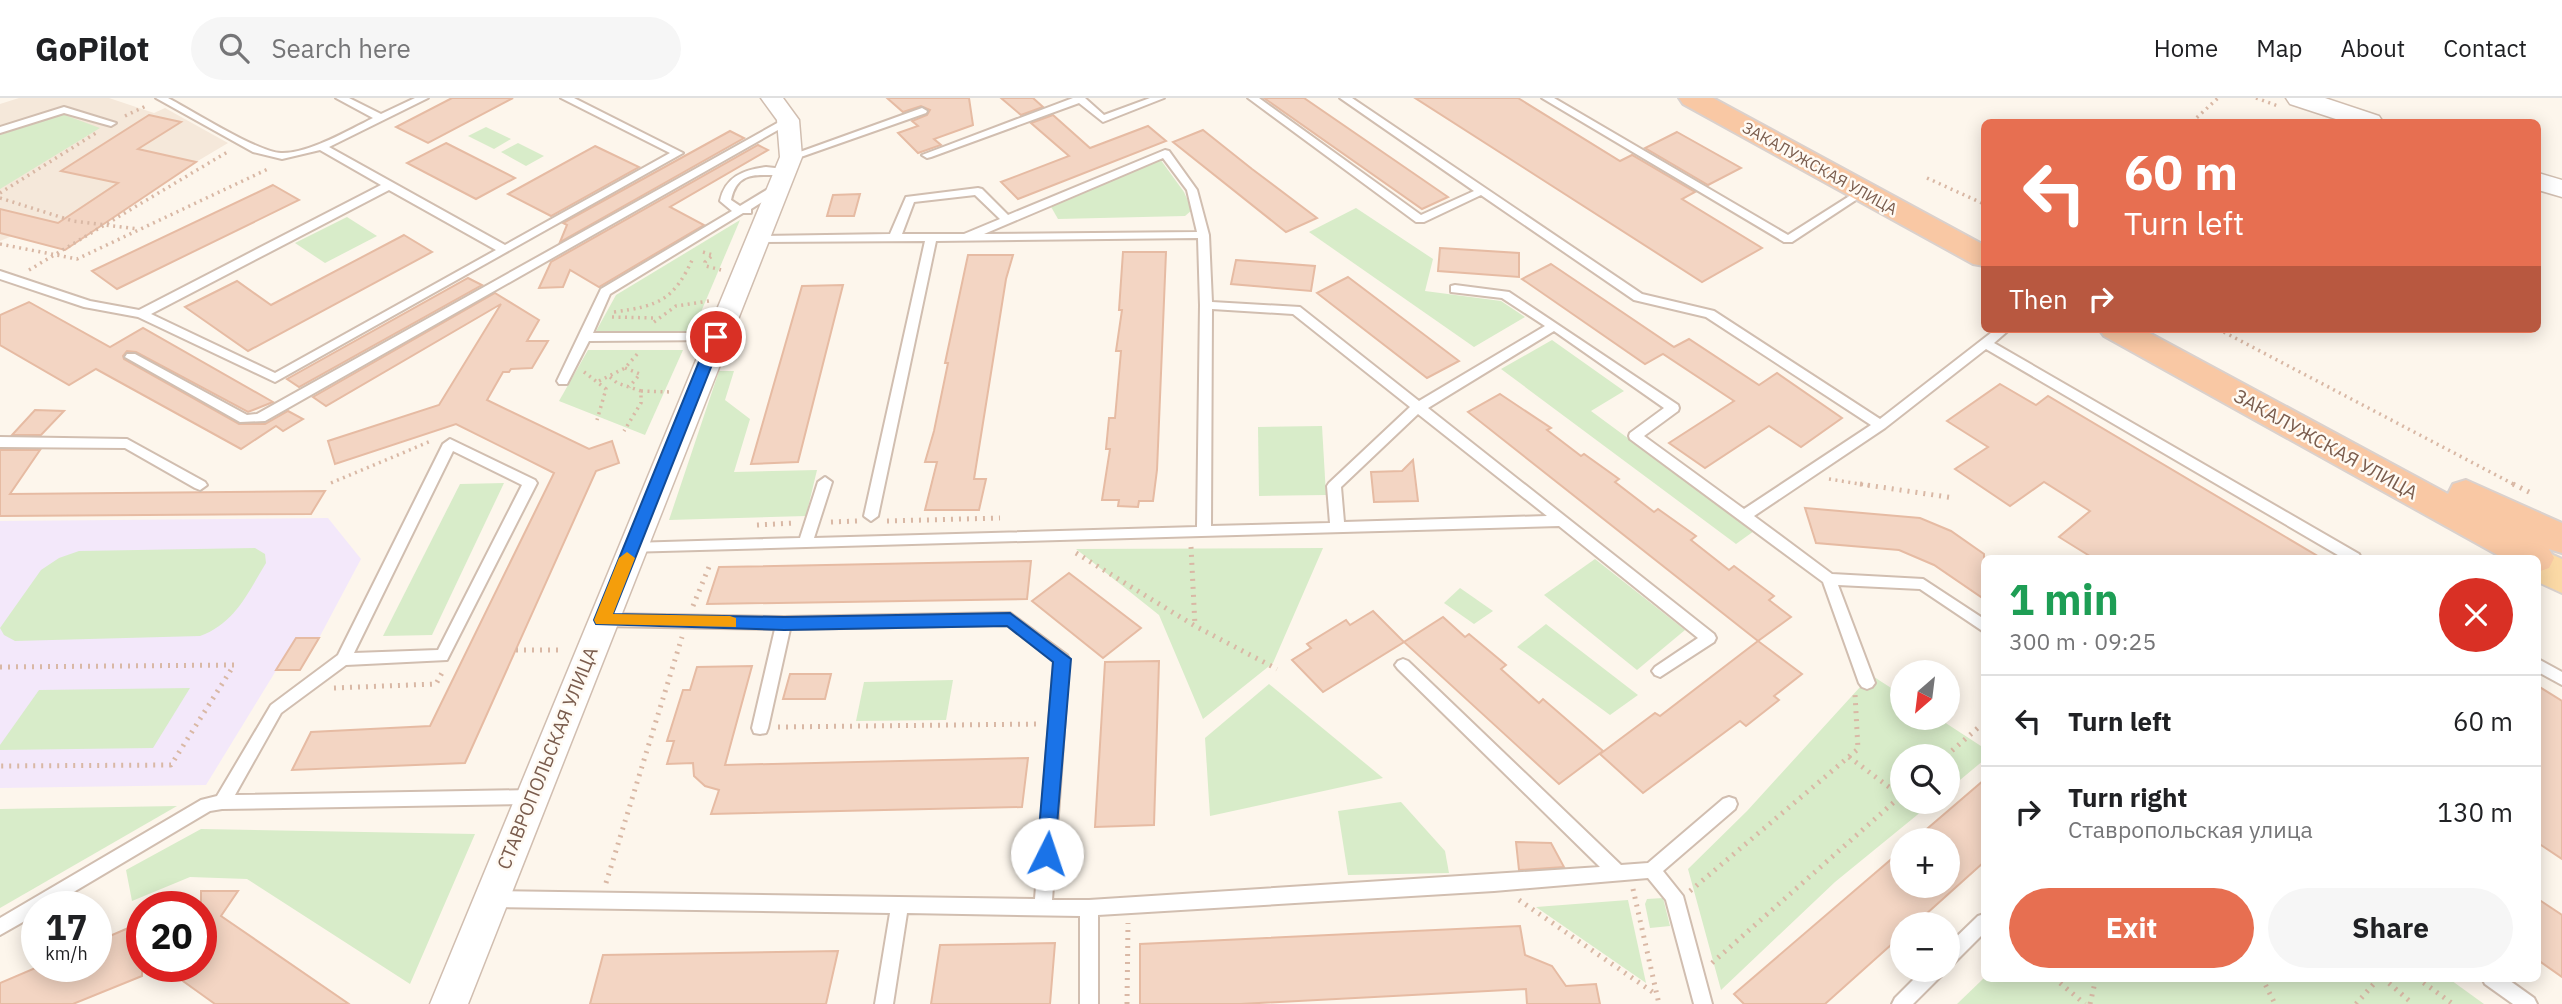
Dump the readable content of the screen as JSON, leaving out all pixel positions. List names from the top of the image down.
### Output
{
  "streets": {
    "highway": ["ЗАКАЛУЖСКАЯ УЛИЦА"],
    "street": ["СТАВРОПОЛЬСКАЯ УЛИЦА"]
  },
  "north": "bottom left",
  "page": {
    "header": "GoPilot",
    "search": "Search here",
    "nav": [
      "Home",
      "Map",
      "About",
      "Contact"
    ],
    "turn": ["60 m", "Turn left"],
    "then": "Then",
    "heading": ["1 min", "300 m · 09:25"],
    "map_buttons": ["+", "−"],
    "list": [
      {
        "name": "Turn left",
        "value": "60 m"
      },
      {
        "name": "Turn right",
        "note": "Ставропольская улица",
        "value": "130 m"
      }
    ],
    "buttons": ["Exit", "Share"],
    "speed": "17 km/h",
    "limit": "20"
  }
}
